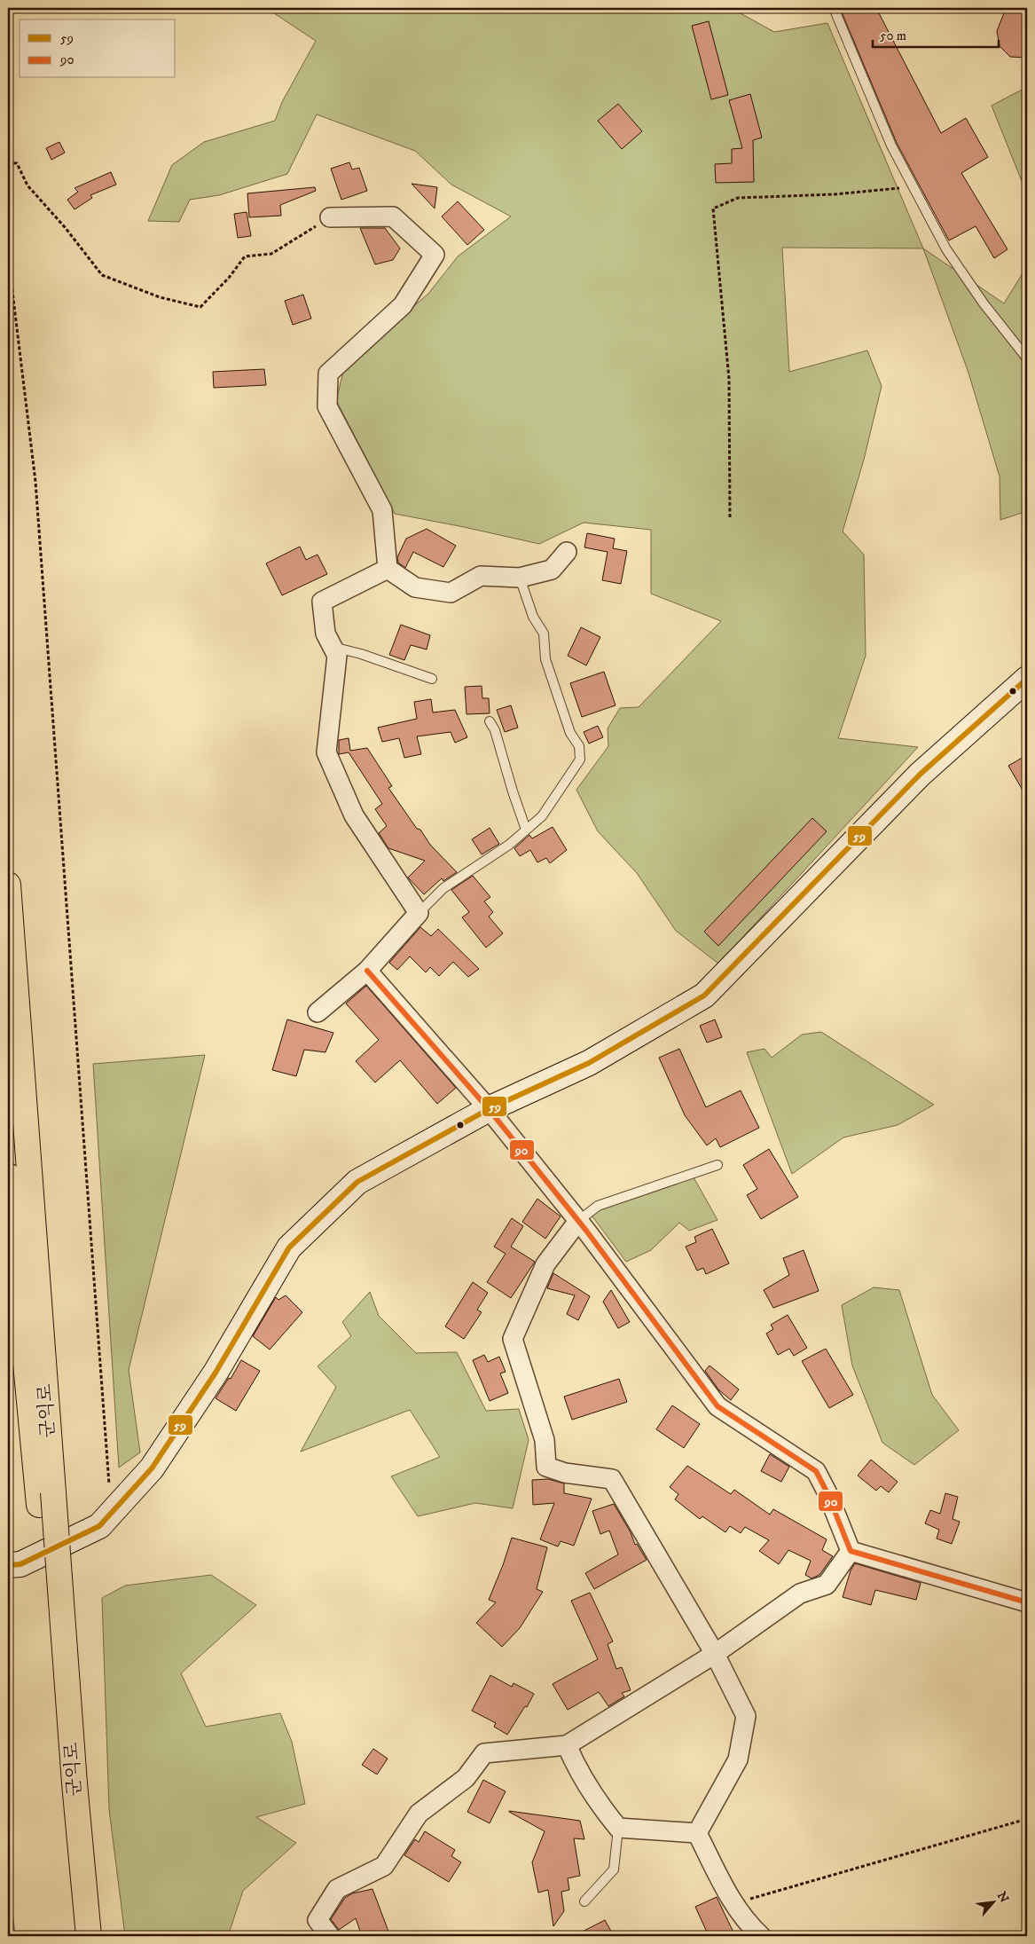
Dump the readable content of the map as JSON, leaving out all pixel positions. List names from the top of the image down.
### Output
{
  "streets": {
    "highway": ["군익로"]
  },
  "lines": ["transit line 59", "transit line 90"],
  "legend": ["59", "90"],
  "scale_bar": "50 m",
  "north": "top right"
}
